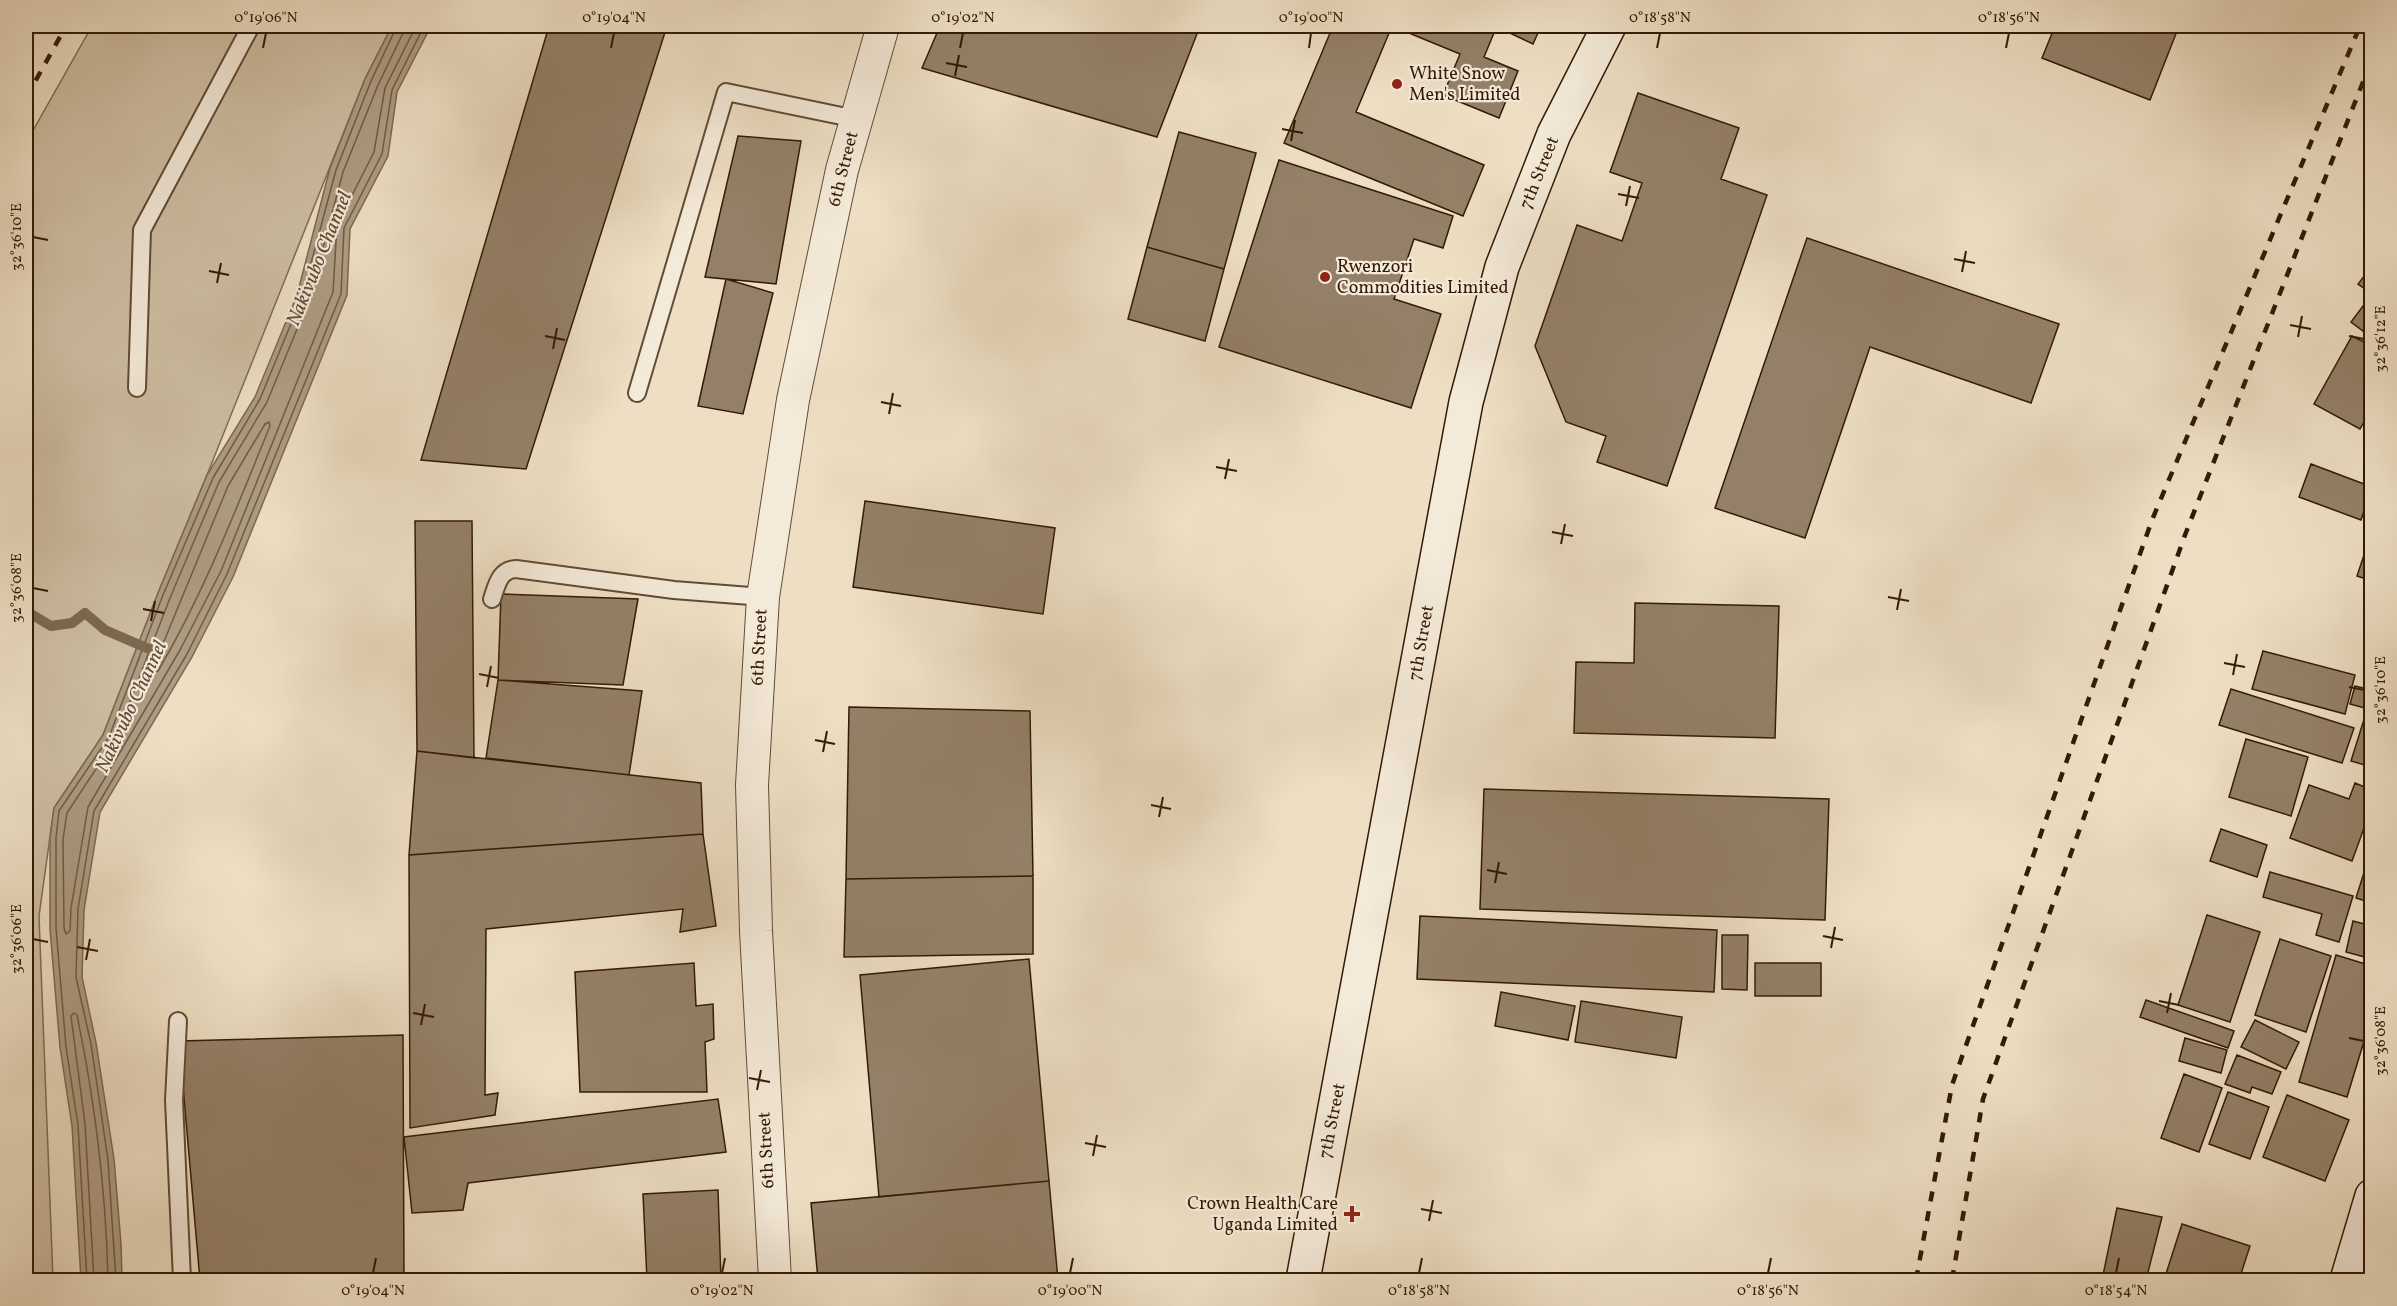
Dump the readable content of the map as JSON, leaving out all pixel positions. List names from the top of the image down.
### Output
{
  "streets": {
    "street": ["6th Street", "7th Street"]
  },
  "water": ["Nakivubo Channel"],
  "places": {
    "other": ["White Snow Men's Limited", "Rwenzori Commodities Limited"],
    "health": ["Crown Health Care Uganda Limited"]
  },
  "coordinates": [
    "0°19'06\"N",
    "0°19'04\"N",
    "0°19'02\"N",
    "0°19'00\"N",
    "0°18'58\"N",
    "0°18'56\"N",
    "32°36'10\"E",
    "32°36'12\"E",
    "32°36'08\"E",
    "32°36'06\"E",
    "0°18'54\"N"
  ]
}
